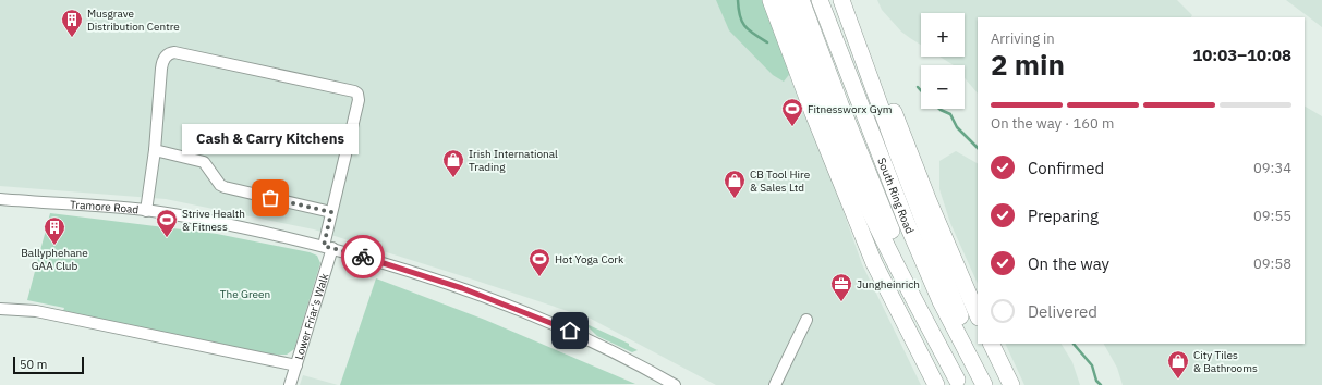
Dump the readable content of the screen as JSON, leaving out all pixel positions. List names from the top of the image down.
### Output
{
  "streets": {
    "highway": ["South Ring Road"],
    "street": ["Tramore Road", "Lower Friar's Walk"]
  },
  "crossings": [
    ["Tramore Road", "Lower Friar's Walk"]
  ],
  "parks": ["The Green"],
  "places": {
    "building": ["Musgrave Distribution Centre", "Ballyphehane GAA Club"],
    "sports": ["Fitnessworx Gym", "Strive Health & Fitness", "Hot Yoga Cork"],
    "shop": ["Irish International Trading", "CB Tool Hire & Sales Ltd", "City Tiles & Bathrooms"],
    "other": ["Cash & Carry Kitchens"],
    "office": ["Jungheinrich"]
  },
  "scale_bar": "50 m",
  "page": {
    "map_buttons": ["+", "−"],
    "heading": ["2 min", "Arriving in", "10:03–10:08"],
    "bar": "On the way · 160 m",
    "bubble": "Cash & Carry Kitchens",
    "list": [
      ["Confirmed", "09:34"],
      ["Preparing", "09:55"],
      ["On the way", "09:58"],
      "Delivered"
    ],
    "scale": "50 m"
  }
}
